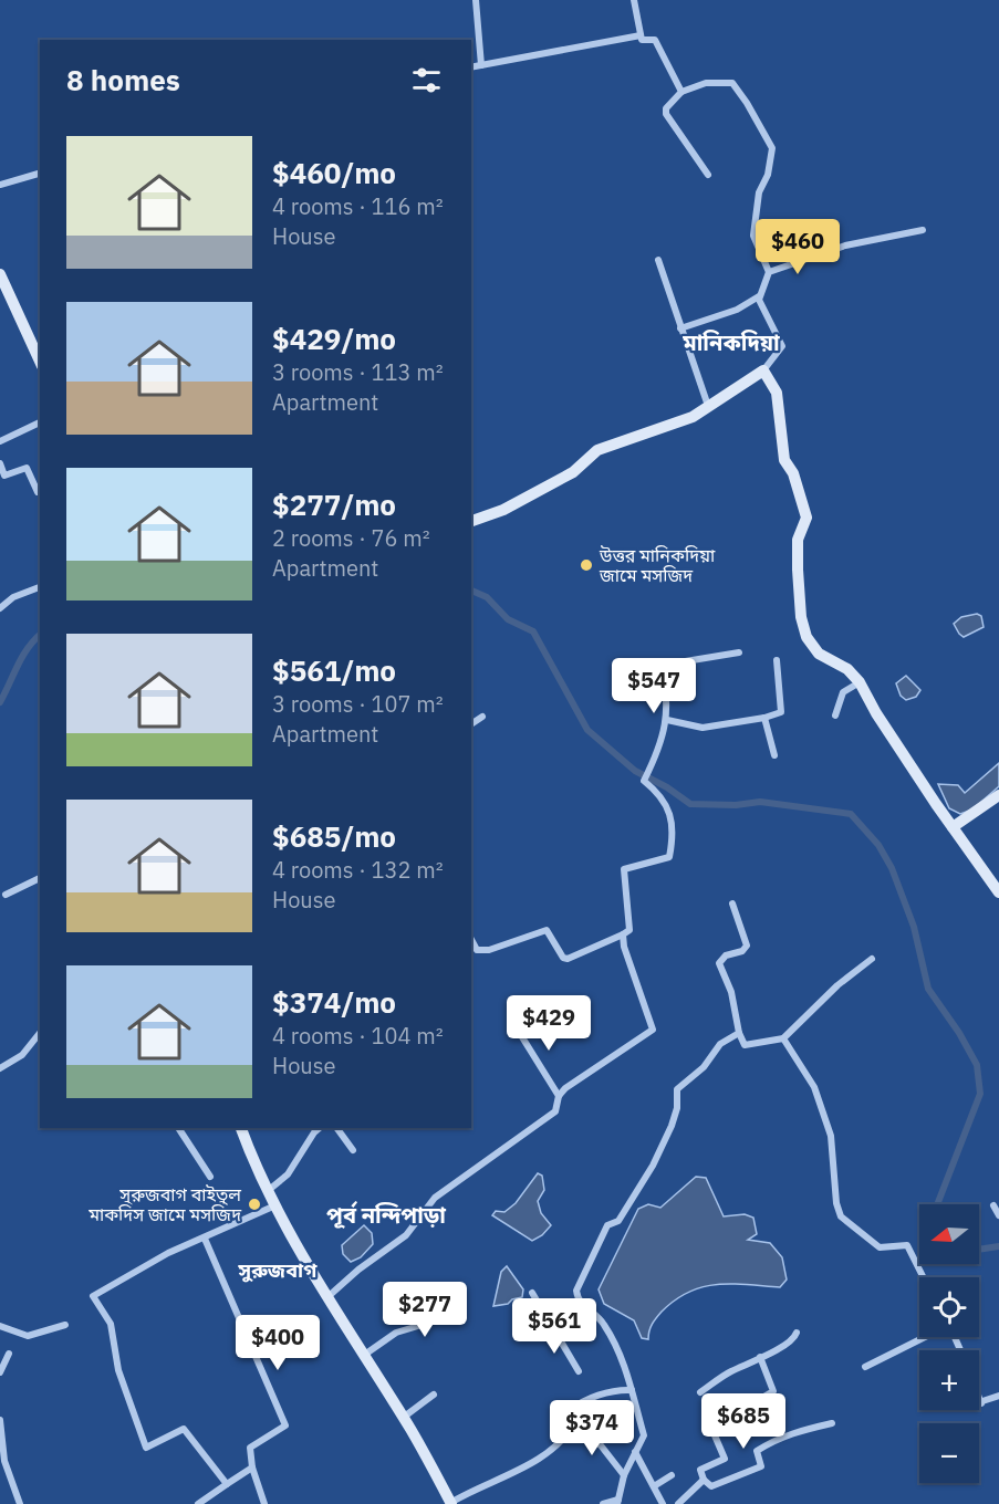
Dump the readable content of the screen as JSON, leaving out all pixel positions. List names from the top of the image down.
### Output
{
  "districts": ["মানিকদিয়া", "পূর্ব নন্দিপাড়া", "সুরুজবাগ"],
  "places": ["উত্তর মানিকদিয়া জামে মসজিদ", "সুরুজবাগ বাইতুল মাকদিস জামে মসজিদ"],
  "north": "left",
  "page": {
    "heading": "8 homes",
    "list": [
      {
        "name": "$460/mo",
        "note": "4 rooms · 116 m² · House"
      },
      {
        "name": "$429/mo",
        "note": "3 rooms · 113 m² · Apartment"
      },
      {
        "name": "$277/mo",
        "note": "2 rooms · 76 m² · Apartment"
      },
      {
        "name": "$561/mo",
        "note": "3 rooms · 107 m² · Apartment"
      },
      {
        "name": "$685/mo",
        "note": "4 rooms · 132 m² · House"
      },
      {
        "name": "$374/mo",
        "note": "4 rooms · 104 m² · House"
      }
    ],
    "price": [
      "$460",
      "$547",
      "$429",
      "$277",
      "$561",
      "$400",
      "$685",
      "$374"
    ],
    "map_buttons": ["+", "−"]
  }
}
